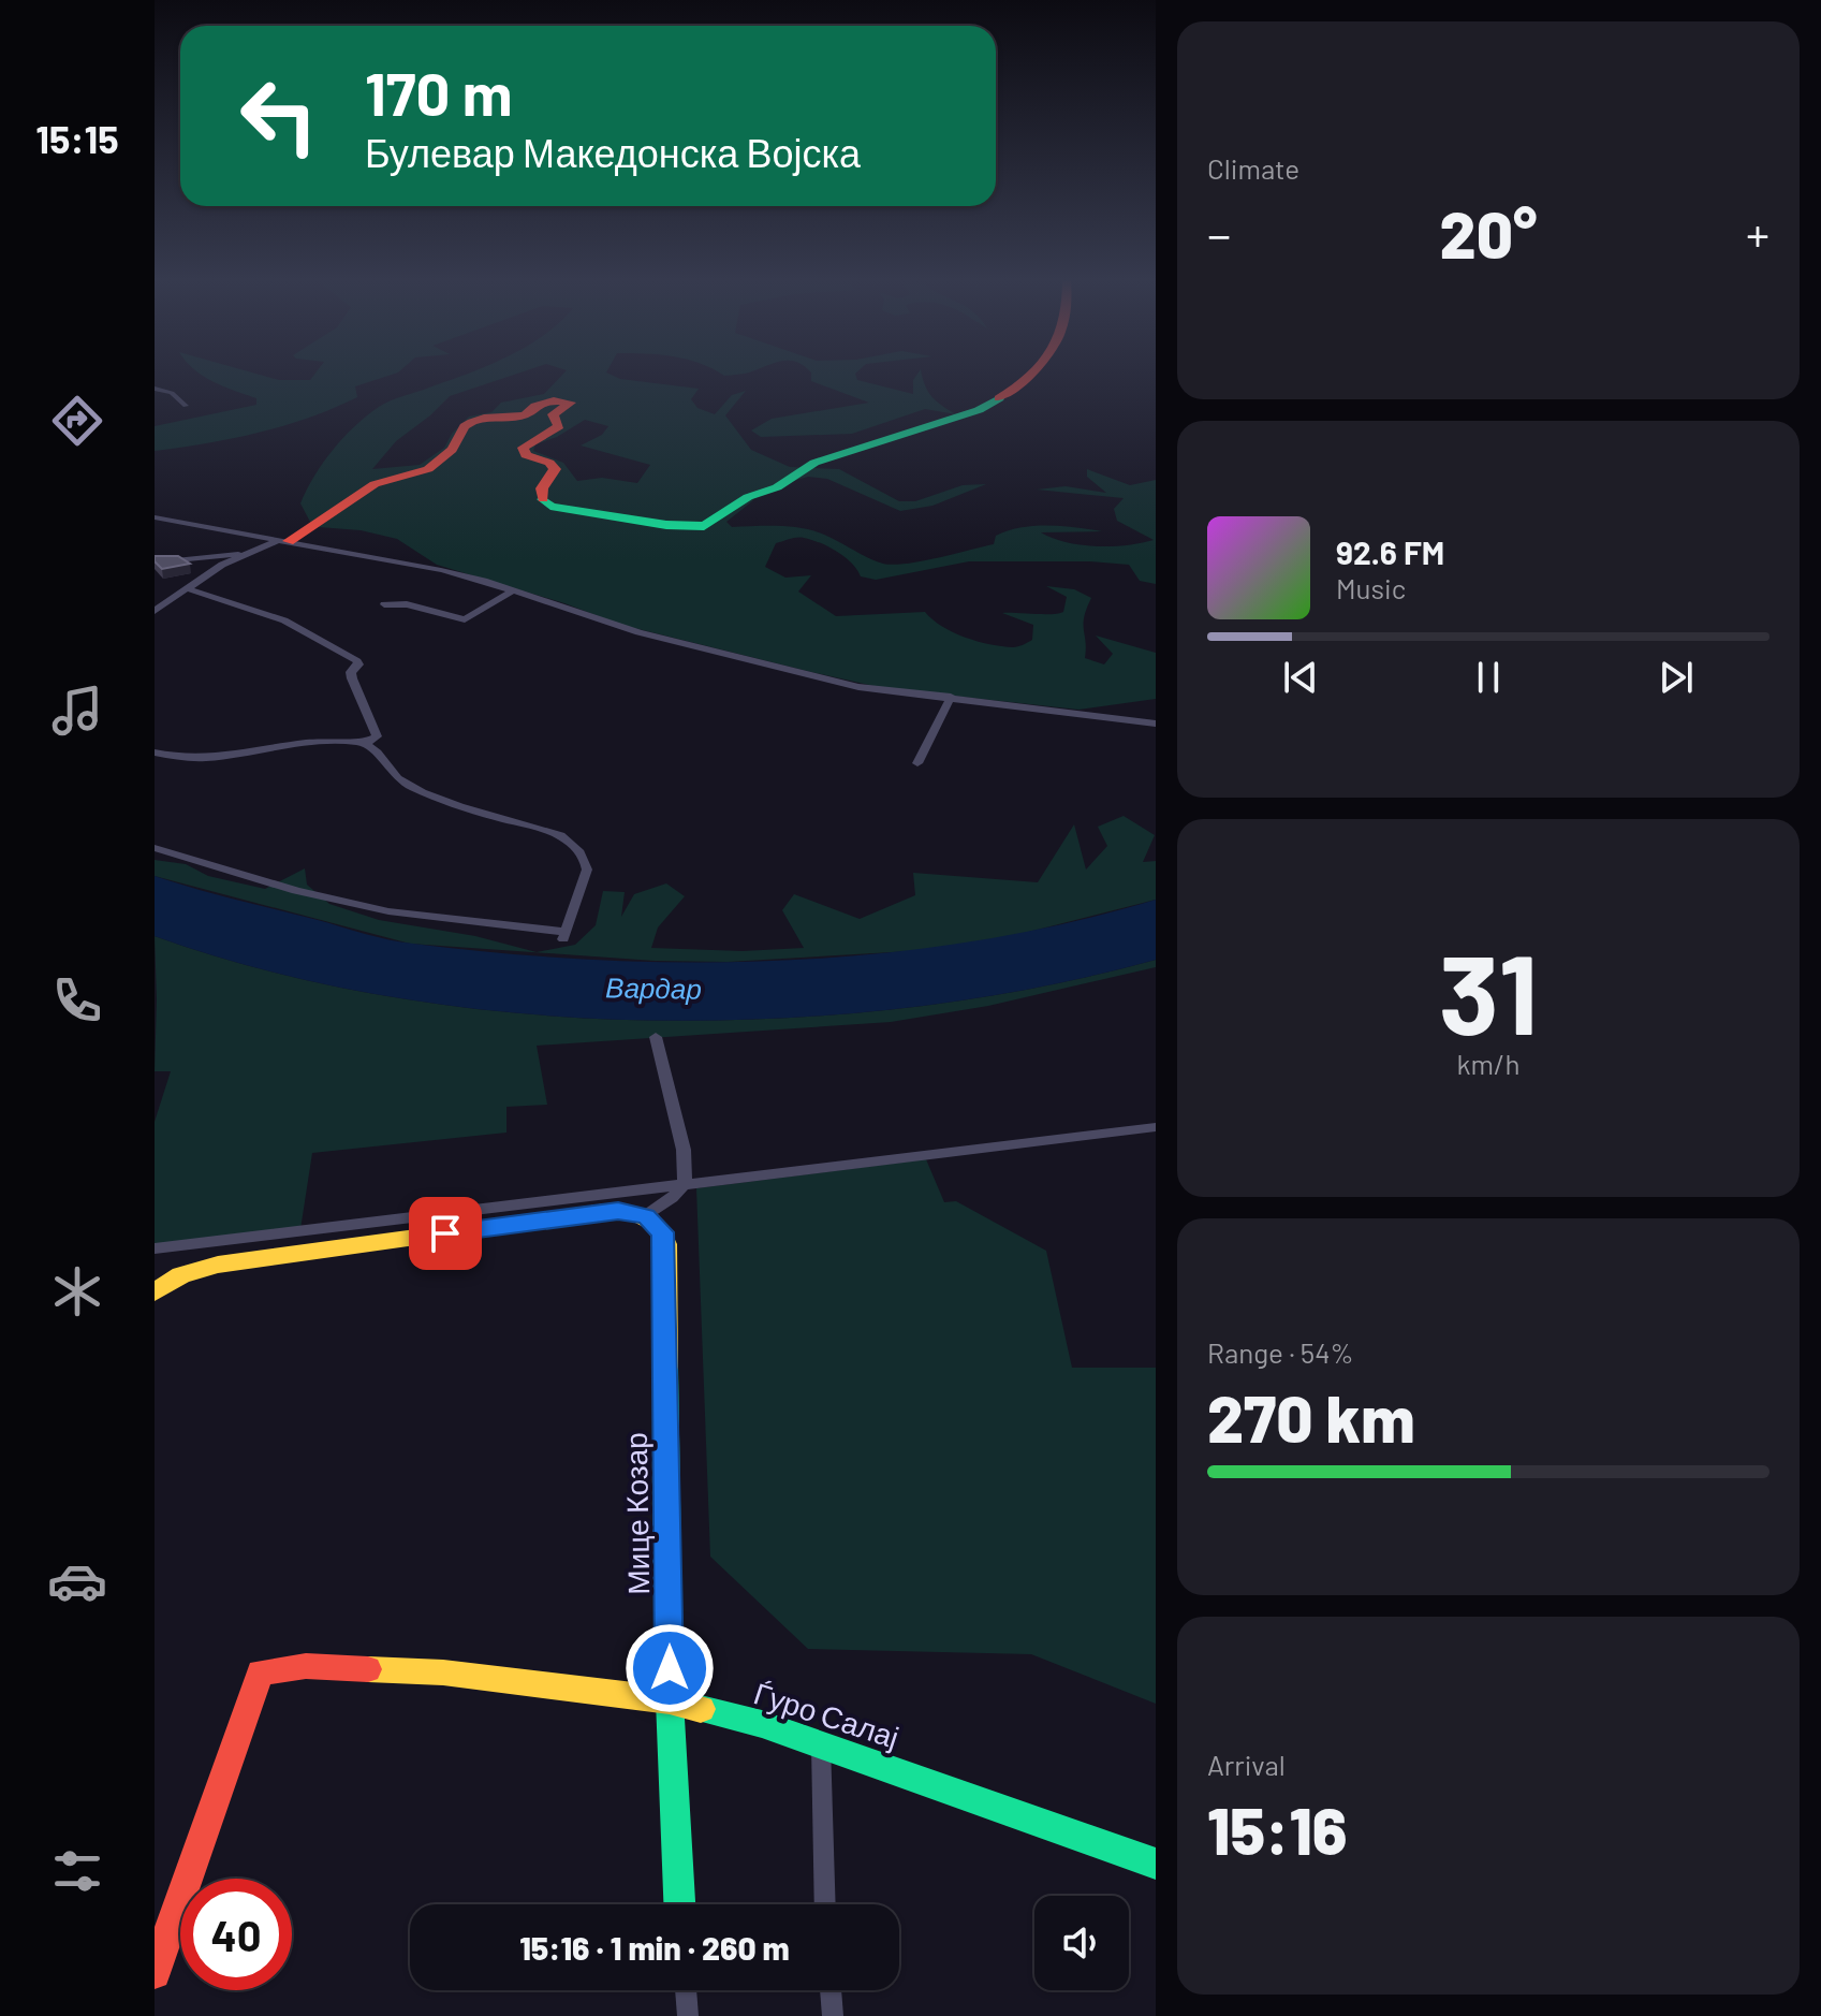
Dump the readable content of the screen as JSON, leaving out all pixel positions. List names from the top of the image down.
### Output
{
  "streets": {
    "street": ["Мице Козар", "Ѓуро Салај"]
  },
  "crossings": [
    ["Мице Козар", "Ѓуро Салај"]
  ],
  "water": ["Вардар"],
  "page": {
    "tabs": "15:15",
    "tile": [
      "Climate",
      ["31", "km/h"],
      ["Range · 54%", "270 km"],
      ["Arrival", "15:16"]
    ],
    "turn": ["170 m", "Булевар Македонска Војска"],
    "heat": ["−", "20°", "+"],
    "song": ["92.6 FM", "Music"],
    "limit": "40",
    "trip": "15:16 · 1 min · 260 m"
  }
}
